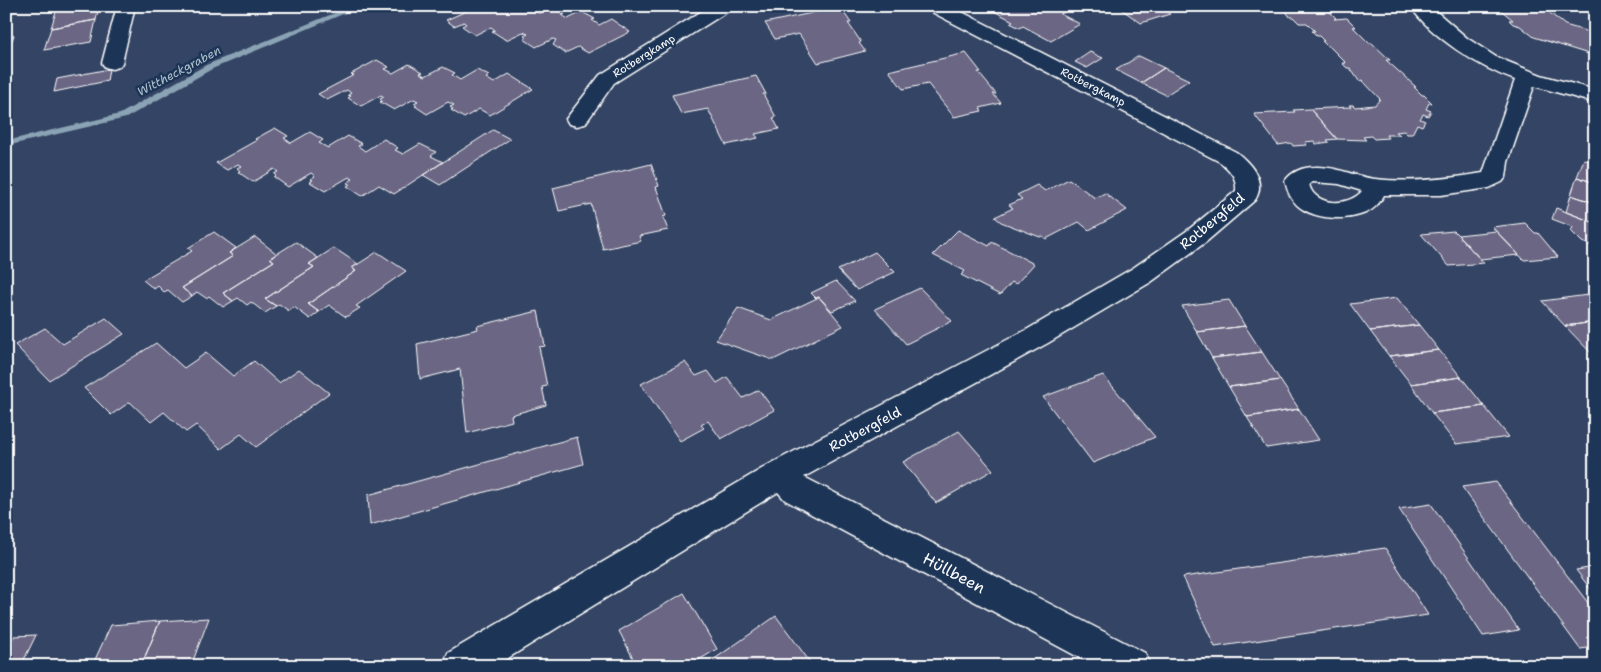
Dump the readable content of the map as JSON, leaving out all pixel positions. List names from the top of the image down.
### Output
{
  "streets": {
    "street": ["Rotbergkamp", "Rotbergfeld", "Hüllbeen"]
  },
  "crossings": [
    ["Rotbergkamp", "Rotbergfeld"],
    ["Rotbergfeld", "Hüllbeen"]
  ],
  "water": ["Wittheckgraben"]
}
